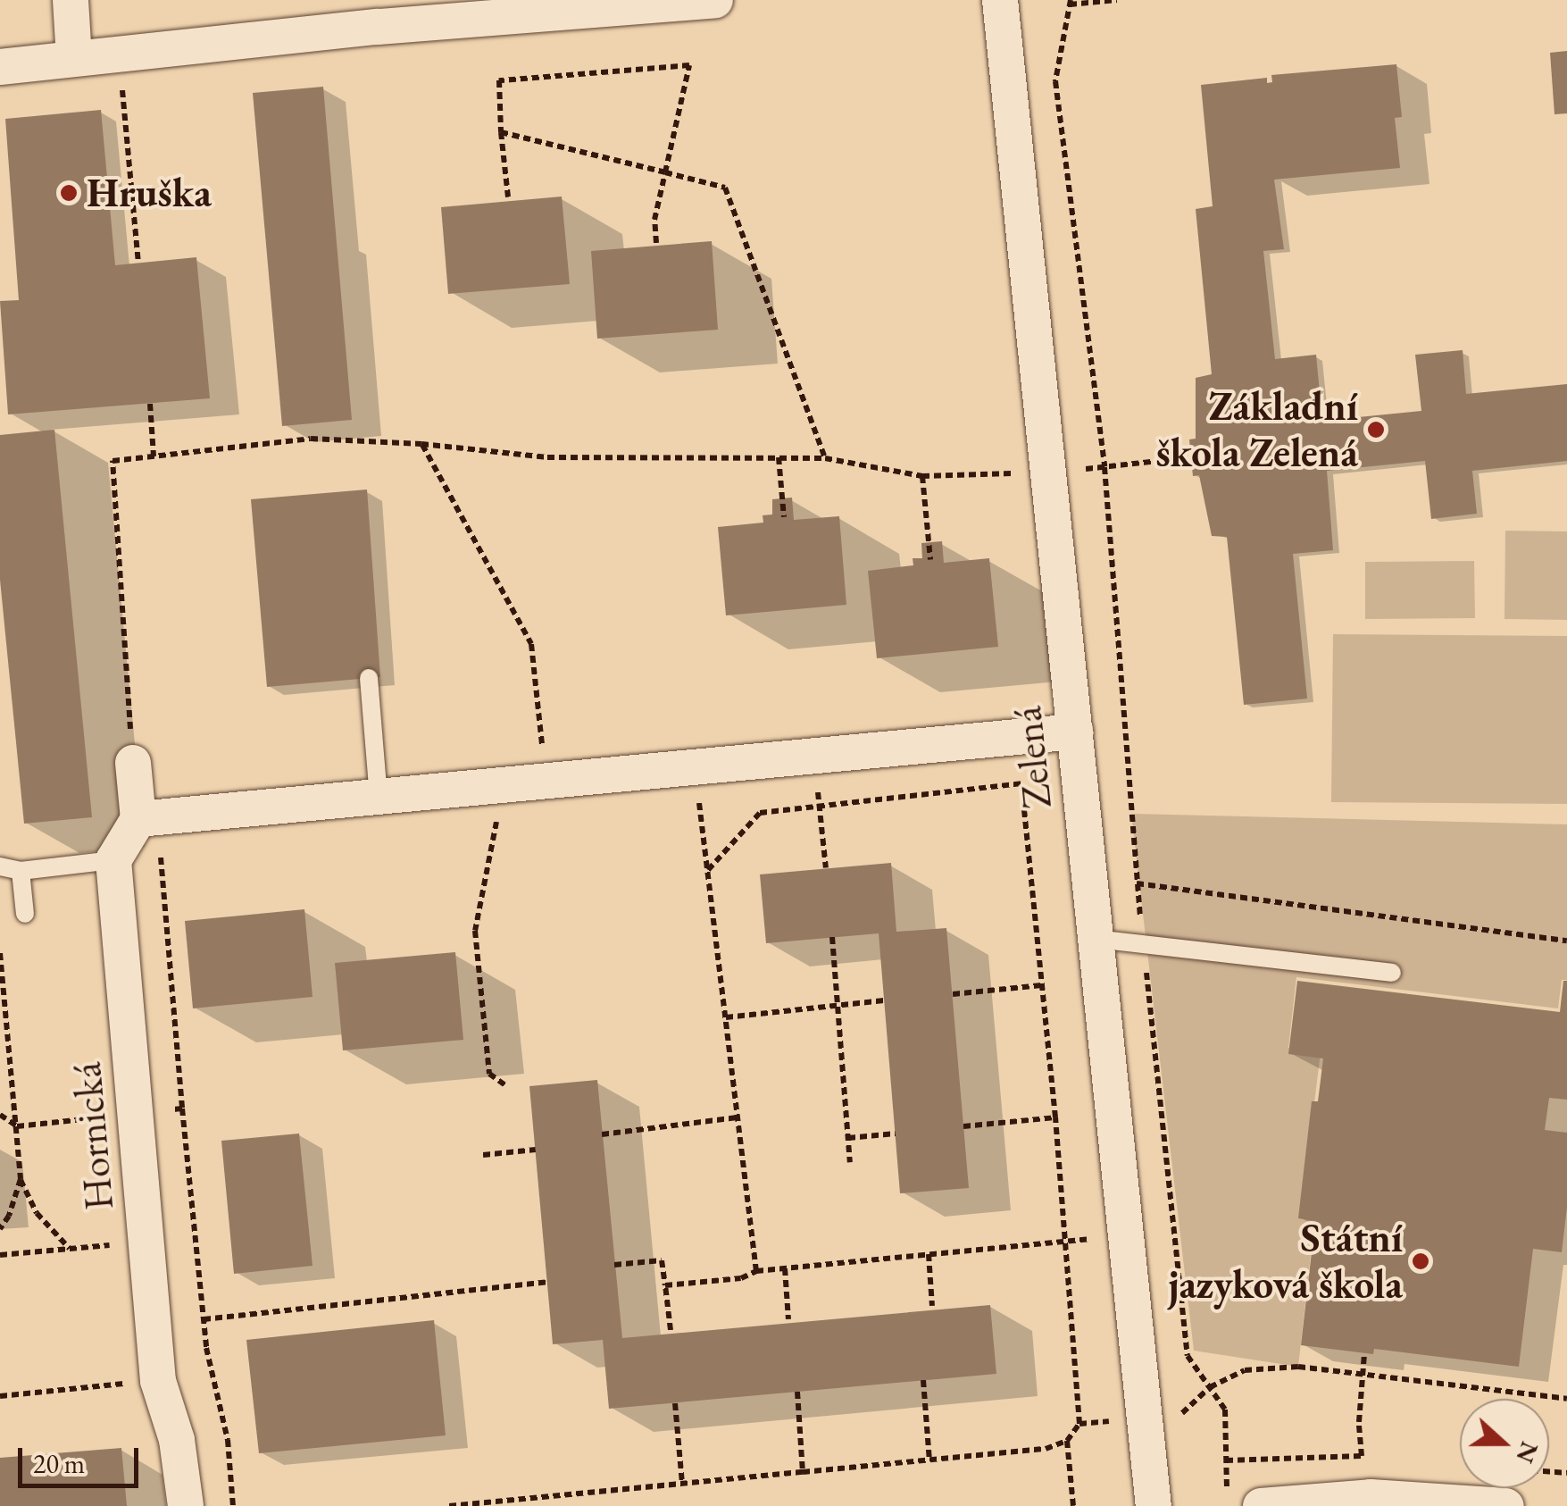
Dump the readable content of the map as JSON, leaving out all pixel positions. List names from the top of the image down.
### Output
{
  "streets": {
    "street": ["Zelená", "Hornická"]
  },
  "places": ["Hruška", "Základní škola Zelená", "Státní jazyková škola"],
  "scale_bar": "20 m",
  "north": "right"
}
